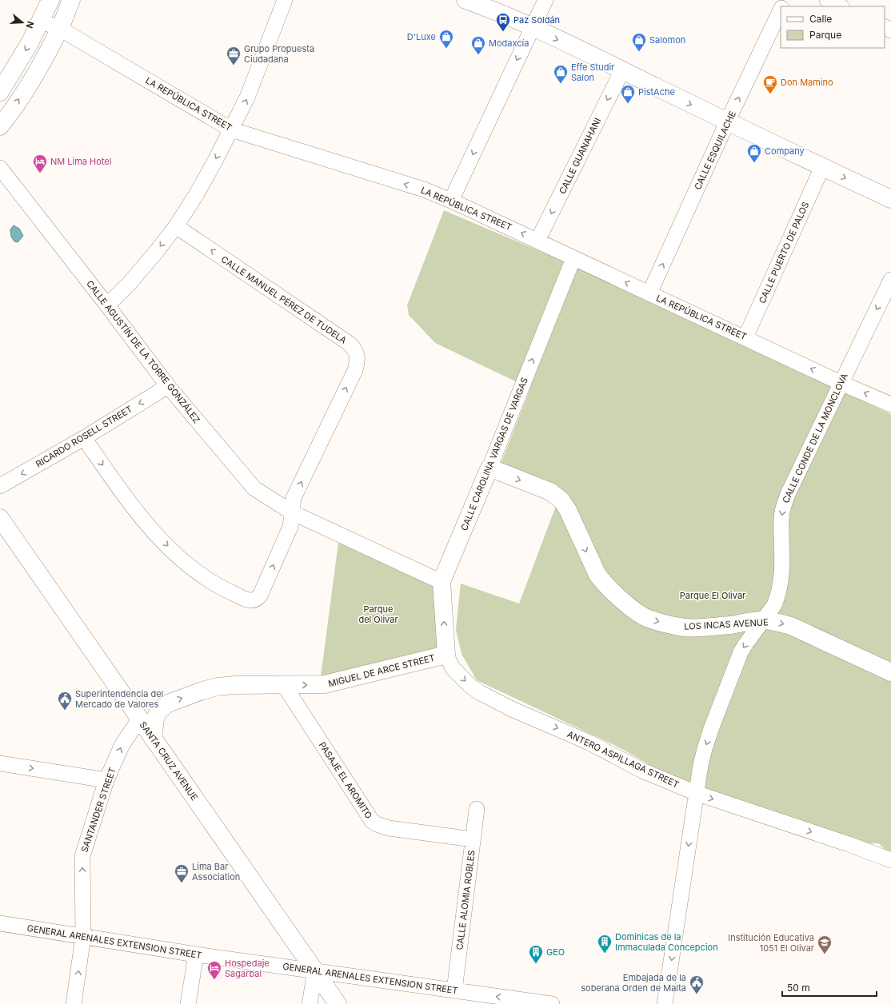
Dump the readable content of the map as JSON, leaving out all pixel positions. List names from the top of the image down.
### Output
{
  "streets": {
    "street": [
      "LA REPÚBLICA STREET",
      "CALLE ESQUILACHE",
      "CALLE GUANAHANI",
      "CALLE PUERTO DE PALOS",
      "CALLE MANUEL PÉREZ DE TUDELA",
      "CALLE AGUSTÍN DE LA TORRE GONZÁLEZ",
      "RICARDO ROSELL STREET",
      "CALLE CONDE DE LA MONCLOVA",
      "CALLE CAROLINA VARGAS DE VARGAS",
      "LOS INCAS AVENUE",
      "MIGUEL DE ARCE STREET",
      "ANTERO ASPILLAGA STREET",
      "SANTA CRUZ AVENUE",
      "PASAJE EL AROMITO",
      "SANTANDER STREET",
      "CALLE ALOMIA ROBLES",
      "GENERAL ARENALES EXTENSION STREET"
    ]
  },
  "crossings": [
    ["LA REPÚBLICA STREET", "CALLE ESQUILACHE"],
    ["LA REPÚBLICA STREET", "CALLE GUANAHANI"],
    ["LA REPÚBLICA STREET", "CALLE PUERTO DE PALOS"],
    ["LA REPÚBLICA STREET", "CALLE CONDE DE LA MONCLOVA"],
    ["LA REPÚBLICA STREET", "CALLE CAROLINA VARGAS DE VARGAS"],
    ["CALLE MANUEL PÉREZ DE TUDELA", "CALLE AGUSTÍN DE LA TORRE GONZÁLEZ"],
    ["CALLE MANUEL PÉREZ DE TUDELA", "RICARDO ROSELL STREET"],
    ["CALLE AGUSTÍN DE LA TORRE GONZÁLEZ", "RICARDO ROSELL STREET"],
    ["CALLE AGUSTÍN DE LA TORRE GONZÁLEZ", "CALLE CAROLINA VARGAS DE VARGAS"],
    ["CALLE CONDE DE LA MONCLOVA", "LOS INCAS AVENUE"],
    ["CALLE CONDE DE LA MONCLOVA", "ANTERO ASPILLAGA STREET"],
    ["CALLE CAROLINA VARGAS DE VARGAS", "LOS INCAS AVENUE"],
    ["CALLE CAROLINA VARGAS DE VARGAS", "MIGUEL DE ARCE STREET"],
    ["CALLE CAROLINA VARGAS DE VARGAS", "ANTERO ASPILLAGA STREET"],
    ["MIGUEL DE ARCE STREET", "ANTERO ASPILLAGA STREET"],
    ["MIGUEL DE ARCE STREET", "SANTA CRUZ AVENUE"],
    ["MIGUEL DE ARCE STREET", "PASAJE EL AROMITO"],
    ["SANTA CRUZ AVENUE", "SANTANDER STREET"],
    ["SANTA CRUZ AVENUE", "GENERAL ARENALES EXTENSION STREET"],
    ["PASAJE EL AROMITO", "CALLE ALOMIA ROBLES"],
    ["SANTANDER STREET", "GENERAL ARENALES EXTENSION STREET"],
    ["CALLE ALOMIA ROBLES", "GENERAL ARENALES EXTENSION STREET"]
  ],
  "one_way": [
    "LA REPÚBLICA STREET",
    "CALLE ESQUILACHE",
    "RICARDO ROSELL STREET",
    "CALLE CONDE DE LA MONCLOVA",
    "CALLE CAROLINA VARGAS DE VARGAS",
    "LOS INCAS AVENUE",
    "MIGUEL DE ARCE STREET",
    "ANTERO ASPILLAGA STREET",
    "SANTANDER STREET"
  ],
  "parks": ["Parque El Olivar", "Parque del Olivar"],
  "places": {
    "bus stop": ["Paz Soldán"],
    "shop": [
      "D'Luxe",
      "Salomon",
      "Modaxcía",
      "Effe Studir Salon",
      "PistAche",
      "Company"
    ],
    "office": ["Grupo Propuesta Ciudadana", "Lima Bar Association"],
    "cafe": ["Don Mamino"],
    "hotel": ["NM Lima Hotel", "Hospedaje Sagarbal"],
    "public building": ["Superintendencia del Mercado de Valores", "Embajada de la soberana Orden de Malta"],
    "building": ["Dominicas de la Immaculada Concepcion", "GEO"],
    "school or university": ["Institución Educativa 1051 El Olivar"]
  },
  "legend": ["Calle", "Parque"],
  "scale_bar": "50 m",
  "north": "right"
}
